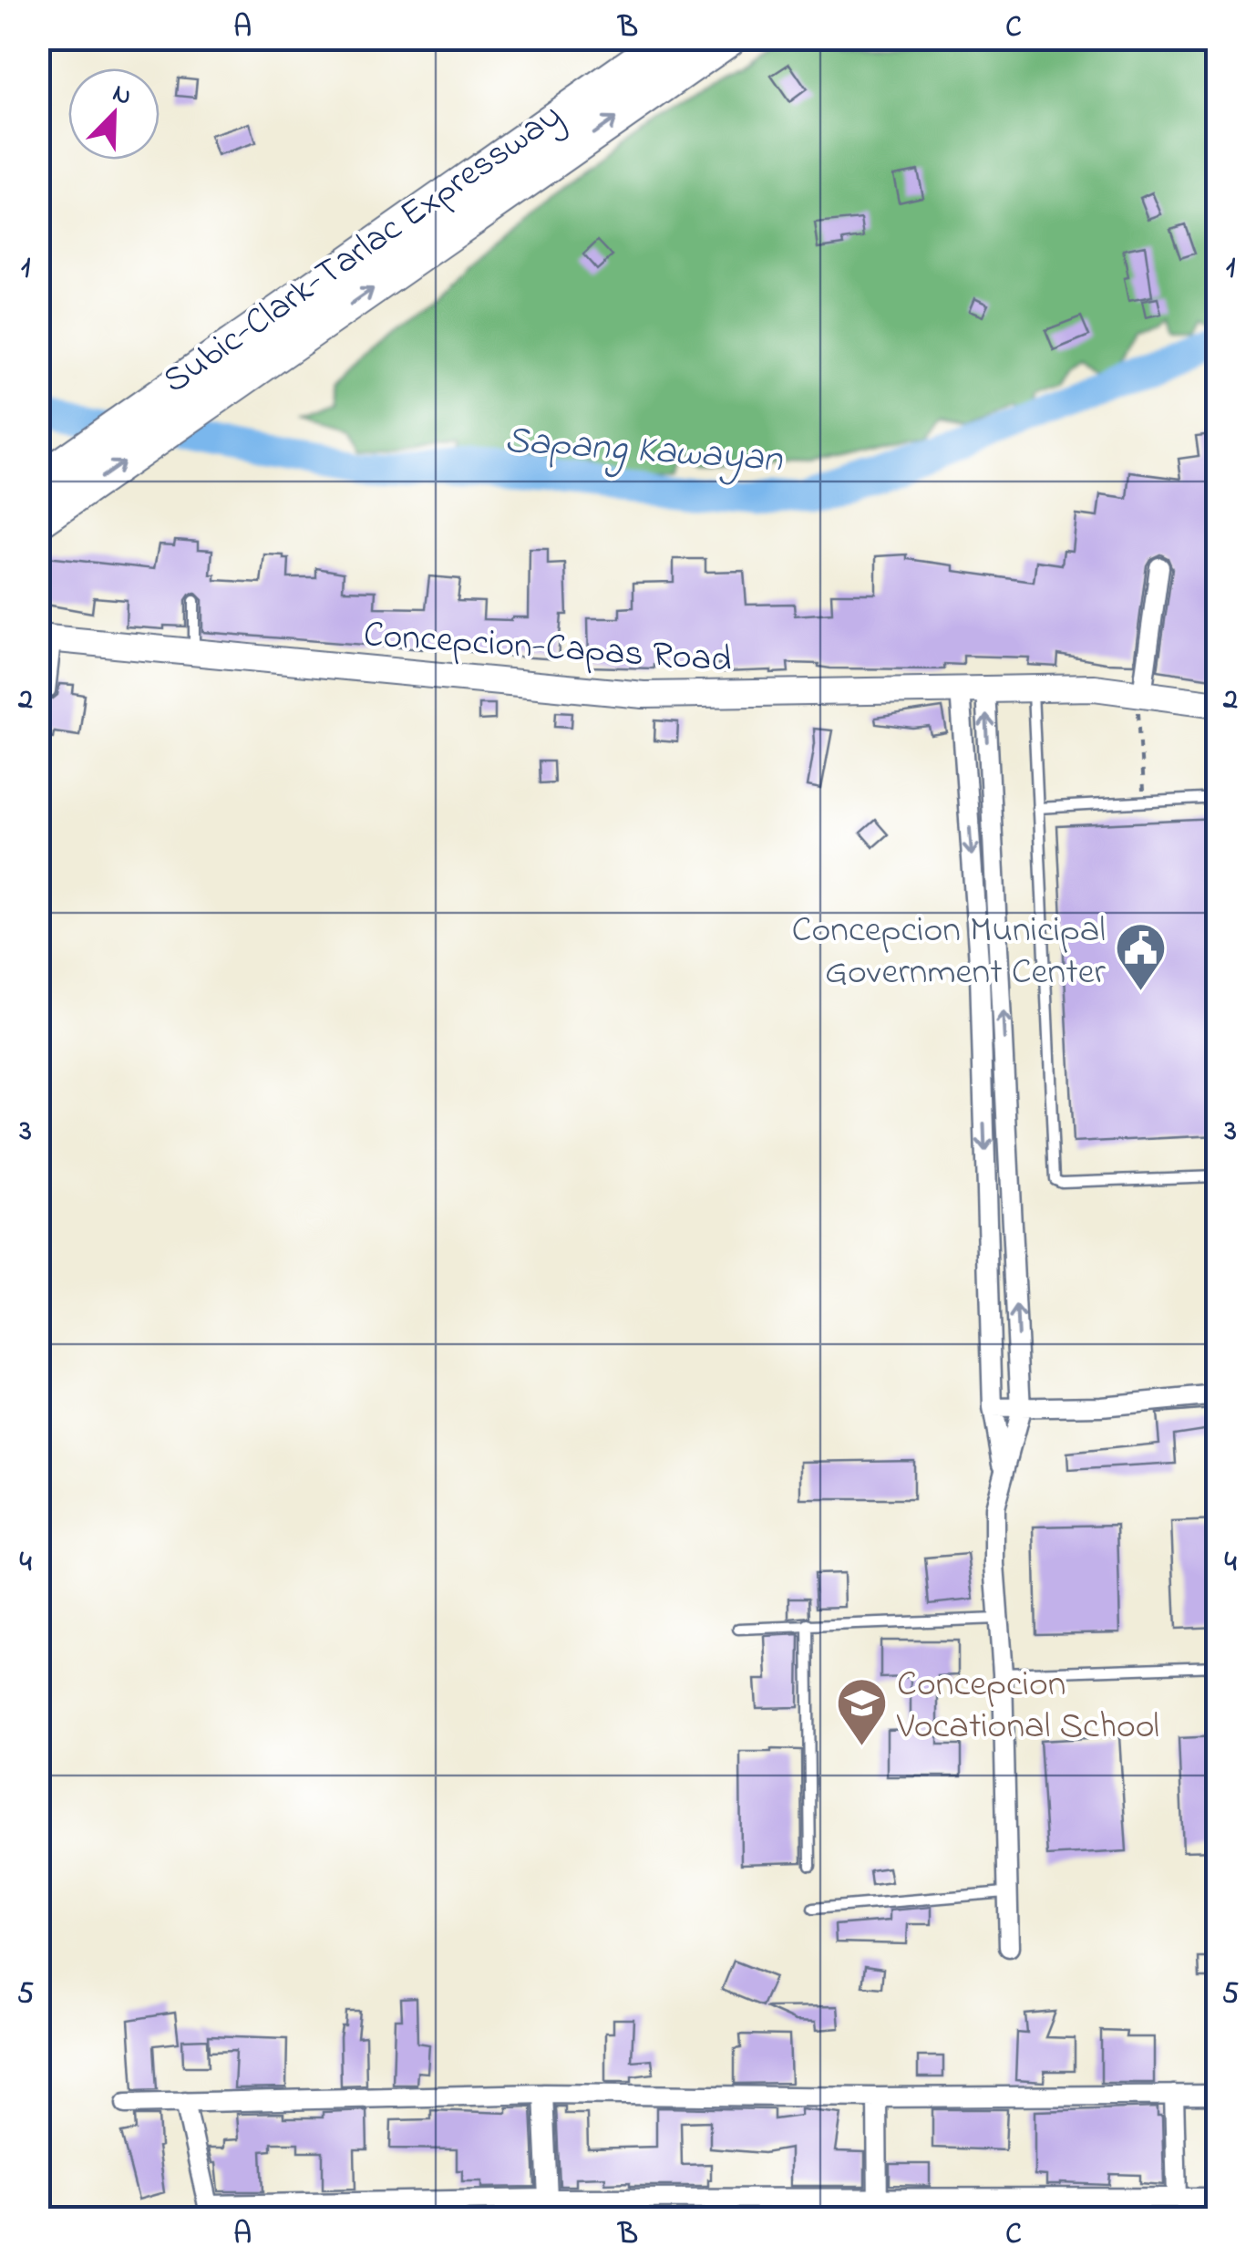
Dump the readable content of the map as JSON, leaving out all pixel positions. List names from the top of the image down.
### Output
{
  "streets": {
    "highway": ["Subic-Clark-Tarlac Expressway"],
    "main road": ["Concepcion-Capas Road"]
  },
  "water": ["Sapang Kawayan"],
  "places": {
    "public building": ["Concepcion Municipal Government Center"],
    "school or university": ["Concepcion Vocational School"]
  },
  "north": "top right",
  "grid": {
    "columns": ["A", "B", "C"],
    "rows": [
      "1",
      "2",
      "3",
      "4",
      "5"
    ]
  }
}
